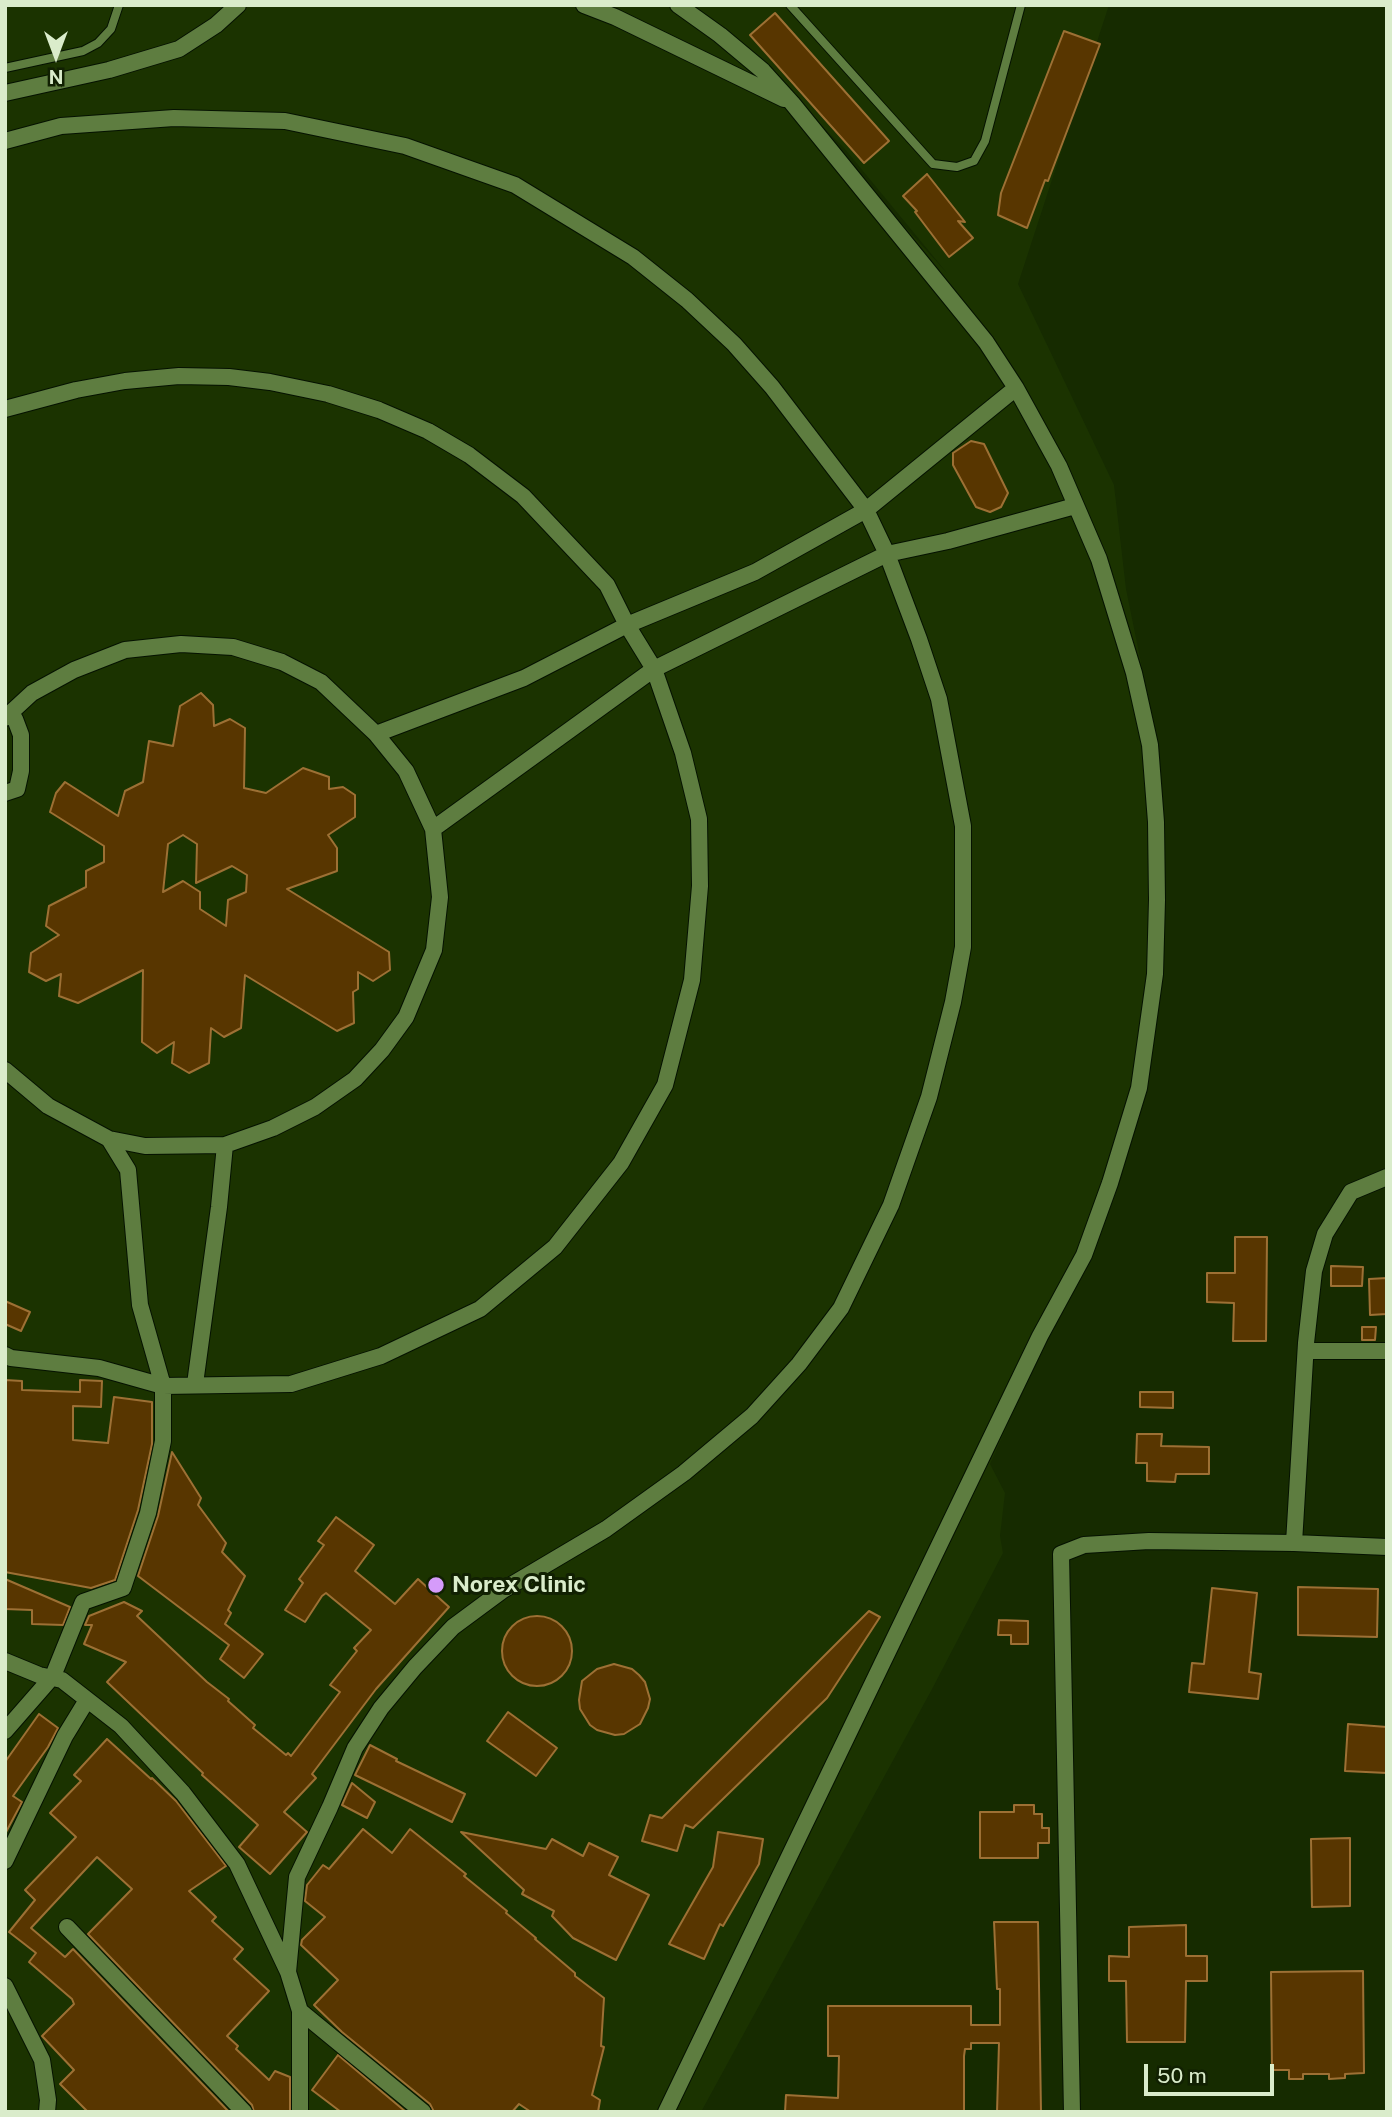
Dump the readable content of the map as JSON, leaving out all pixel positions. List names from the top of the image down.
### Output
{
  "places": ["Norex Clinic"],
  "scale_bar": "50 m",
  "north": "bottom"
}
